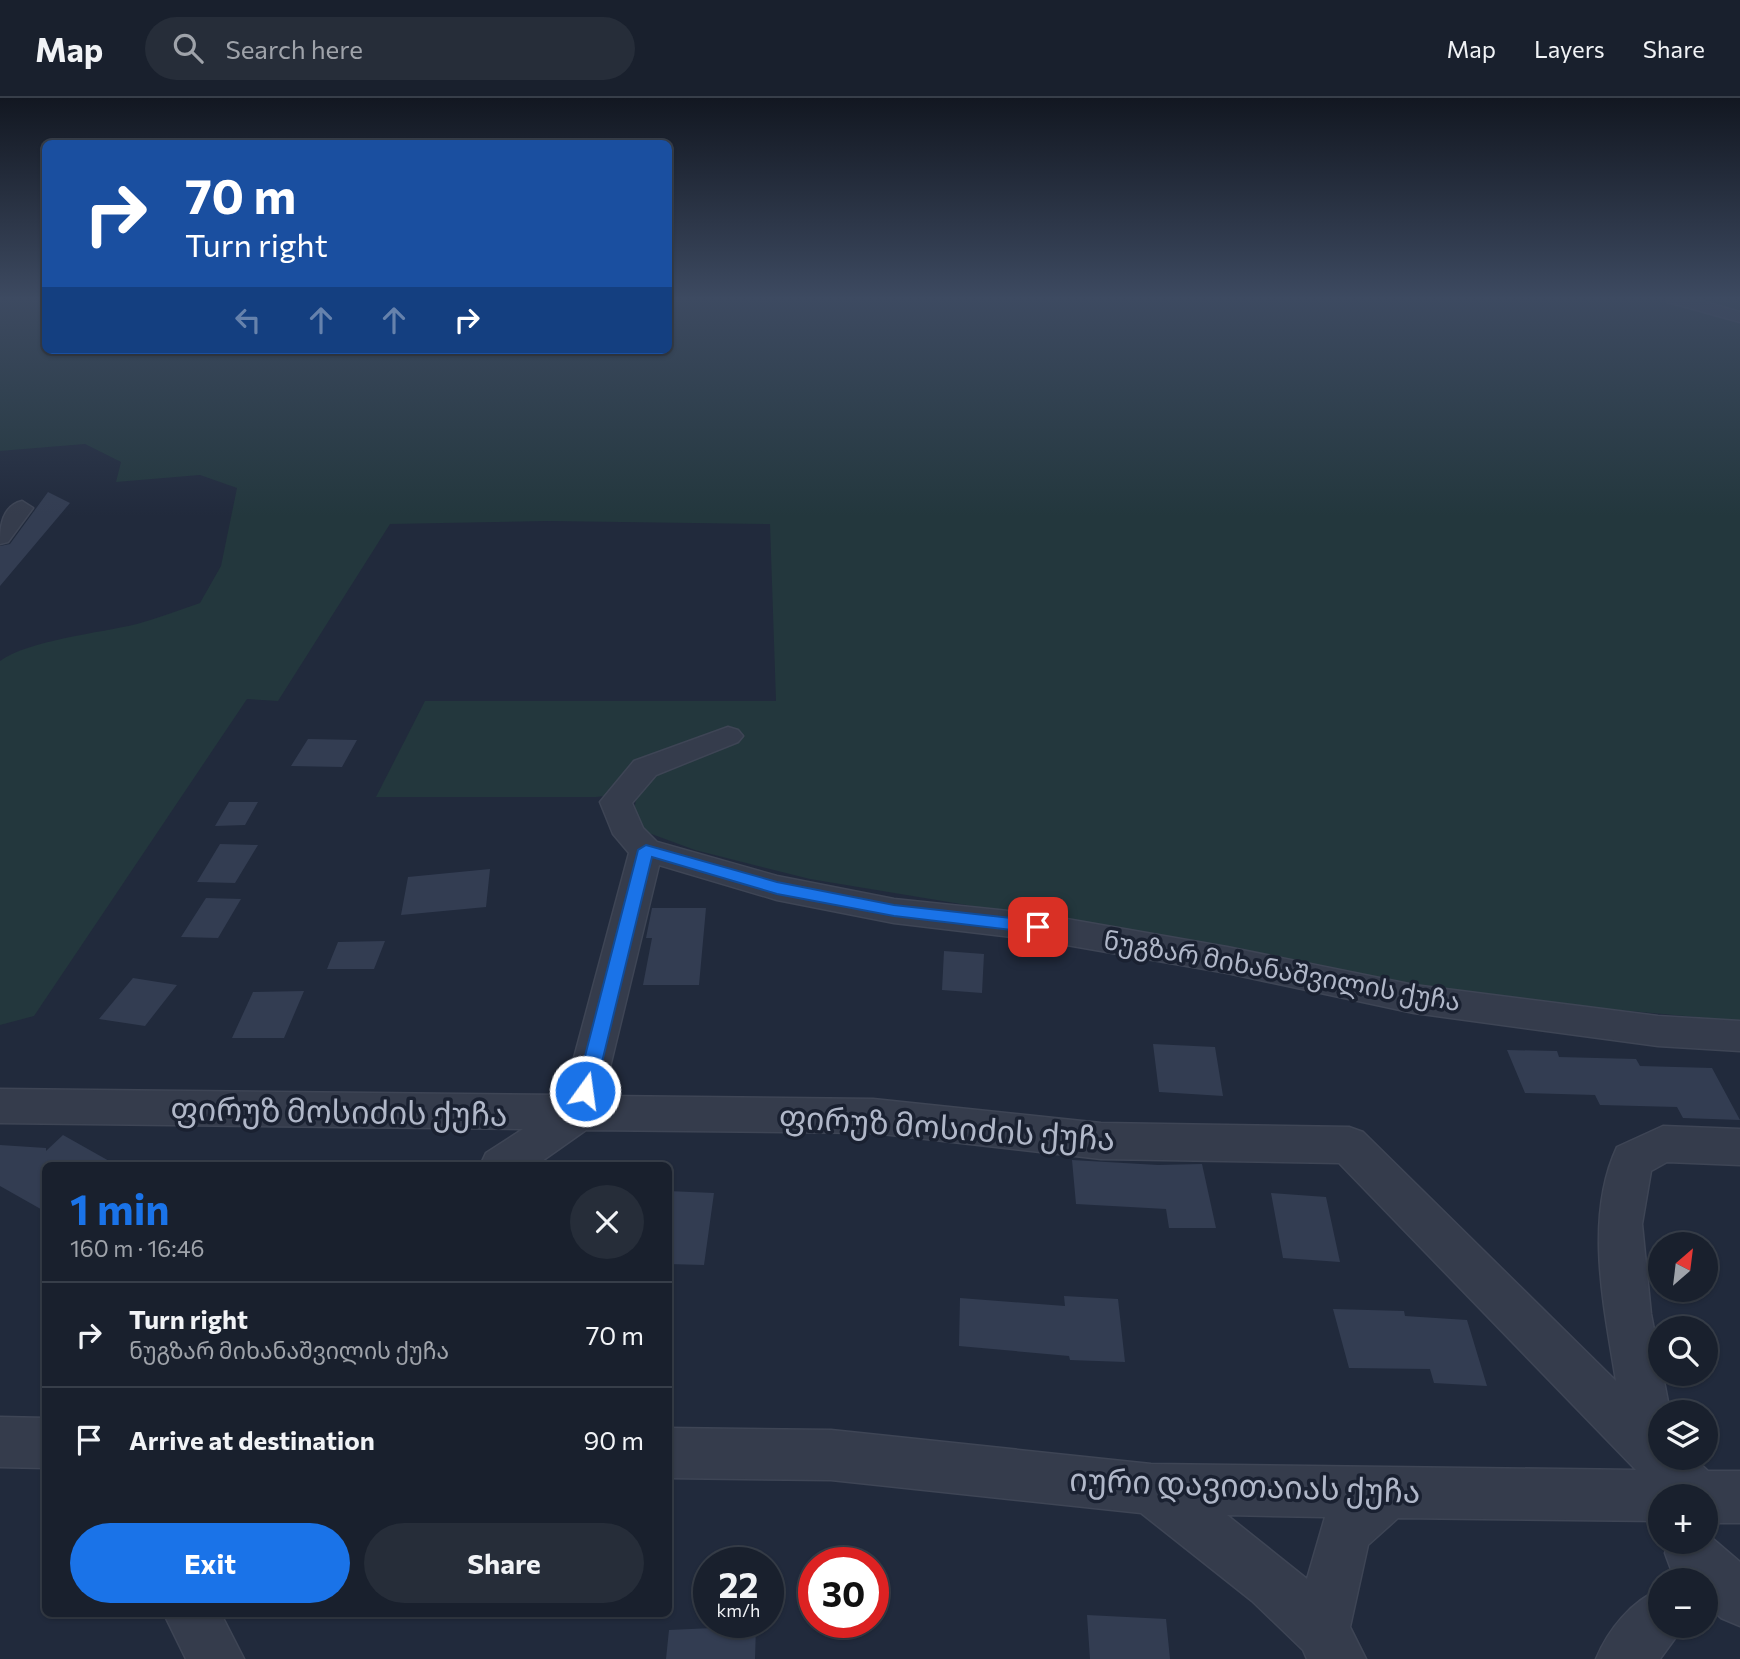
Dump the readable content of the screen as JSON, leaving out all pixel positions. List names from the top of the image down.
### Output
{
  "streets": {
    "street": ["ნუგზარ მიხანაშვილის ქუჩა", "ფირუზ მოსიძის ქუჩა", "იური დავითაიას ქუჩა"]
  },
  "north": "top right",
  "page": {
    "header": "Map",
    "search": "Search here",
    "nav": ["Map", "Layers", "Share"],
    "turn": ["70 m", "Turn right"],
    "heading": ["1 min", "160 m · 16:46"],
    "map_buttons": ["+", "−"],
    "list": [
      {
        "name": "Turn right",
        "note": "ნუგზარ მიხანაშვილის ქუჩა",
        "value": "70 m"
      },
      {
        "name": "Arrive at destination",
        "value": "90 m"
      }
    ],
    "buttons": ["Exit", "Share"],
    "speed": "22 km/h",
    "limit": "30"
  }
}
